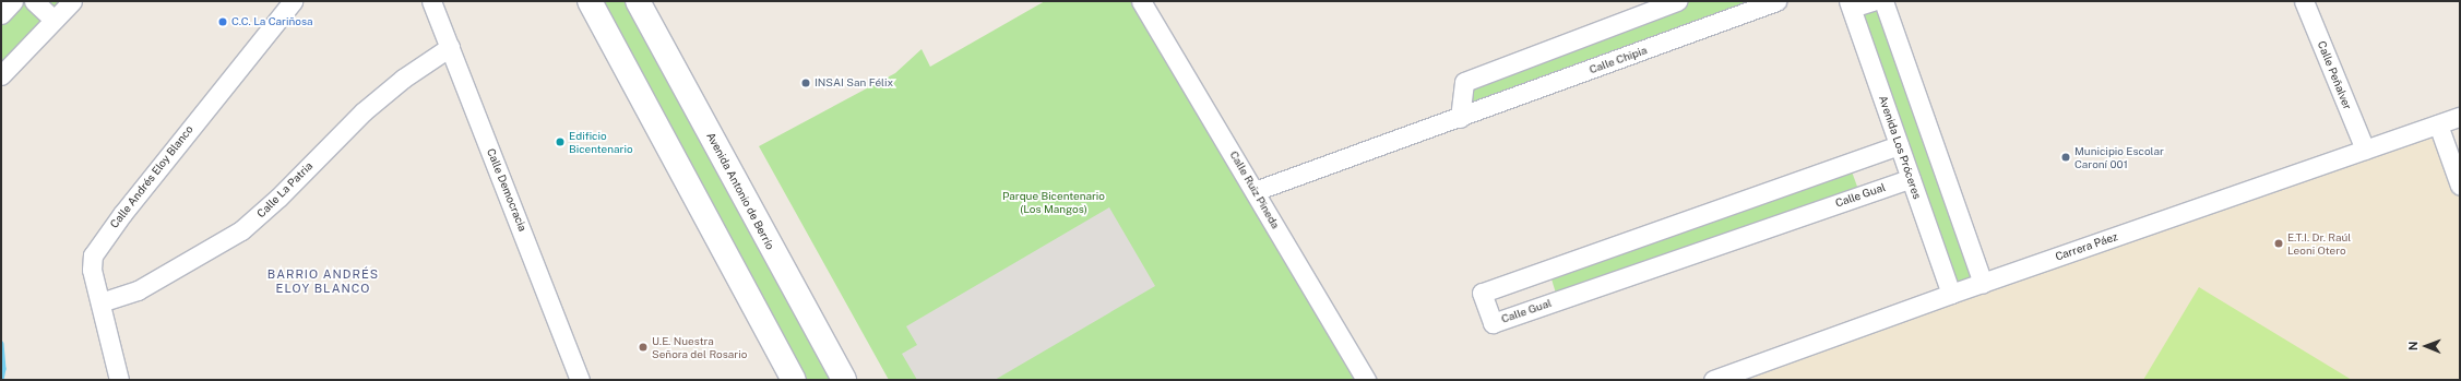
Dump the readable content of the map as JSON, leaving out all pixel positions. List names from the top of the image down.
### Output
{
  "streets": {
    "street": [
      "Calle Chipia",
      "Calle Peñalver",
      "Avenida Los Próceres",
      "Calle Andrés Eloy Blanco",
      "Calle La Patria",
      "Calle Democracia",
      "Calle Ruiz Pineda",
      "Avenida Antonio de Berrío",
      "Calle Gual",
      "Carrera Páez"
    ]
  },
  "crossings": [
    ["Calle Chipia", "Calle Ruiz Pineda"],
    ["Calle Peñalver", "Carrera Páez"],
    ["Avenida Los Próceres", "Calle Gual"],
    ["Avenida Los Próceres", "Carrera Páez"],
    ["Calle Andrés Eloy Blanco", "Calle La Patria"],
    ["Calle La Patria", "Calle Democracia"]
  ],
  "districts": ["BARRIO ANDRÉS ELOY BLANCO"],
  "parks": ["Parque Bicentenario (Los Mangos)"],
  "places": [
    "C.C. La Cariñosa",
    "INSAI San Félix",
    "Edificio Bicentenario",
    "Municipio Escolar Caroní 001",
    "E.T.I. Dr. Raúl Leoni Otero",
    "U.E. Nuestra Señora del Rosario"
  ],
  "north": "left"
}
